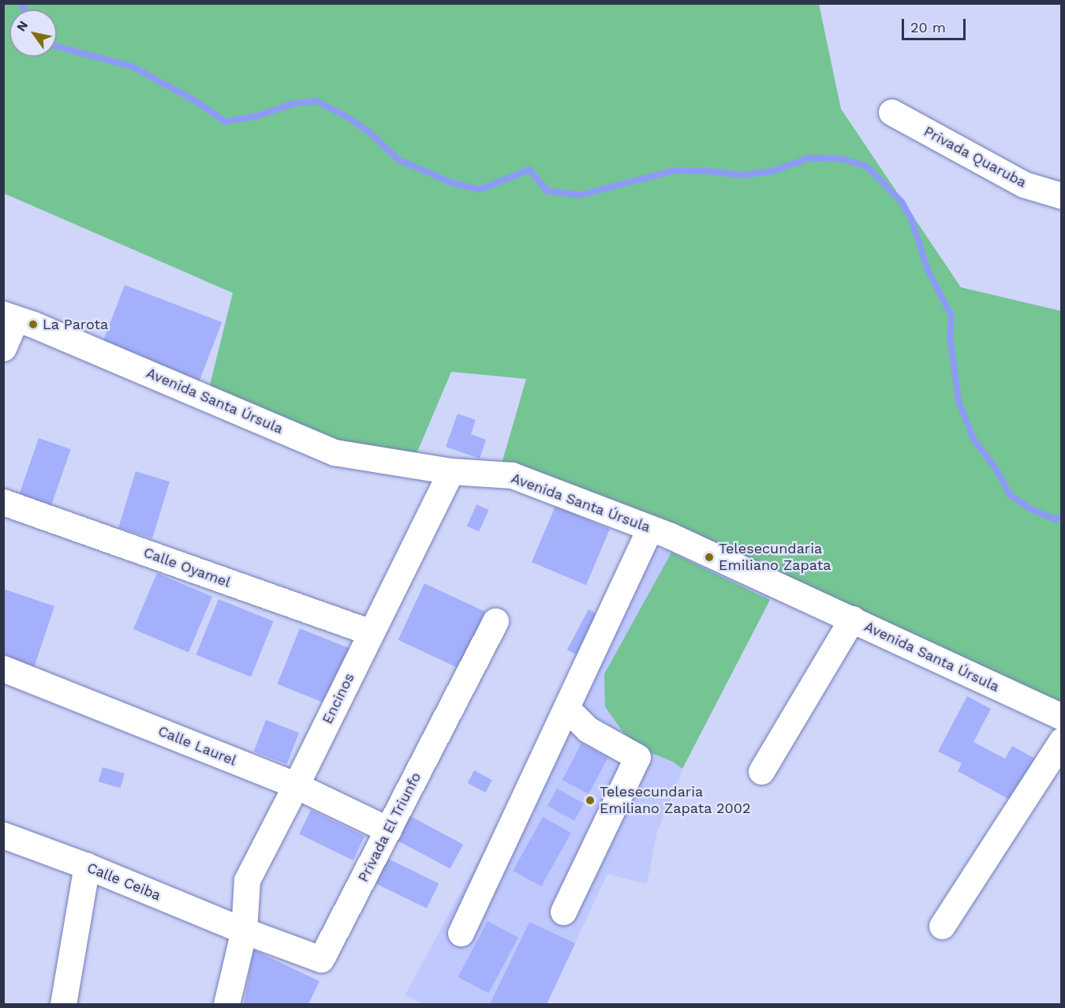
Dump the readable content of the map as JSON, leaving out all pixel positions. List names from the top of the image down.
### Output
{
  "streets": {
    "street": [
      "Privada Quaruba",
      "Avenida Santa Úrsula",
      "Calle Oyamel",
      "Encinos",
      "Calle Laurel",
      "Privada El Triunfo",
      "Calle Ceiba"
    ]
  },
  "crossings": [
    ["Avenida Santa Úrsula", "Encinos"],
    ["Calle Oyamel", "Encinos"],
    ["Encinos", "Calle Laurel"],
    ["Encinos", "Privada El Triunfo"],
    ["Encinos", "Calle Ceiba"],
    ["Calle Laurel", "Privada El Triunfo"],
    ["Privada El Triunfo", "Calle Ceiba"]
  ],
  "places": ["La Parota", "Telesecundaria Emiliano Zapata", "Telesecundaria Emiliano Zapata 2002"],
  "scale_bar": "20 m",
  "north": "top left"
}
